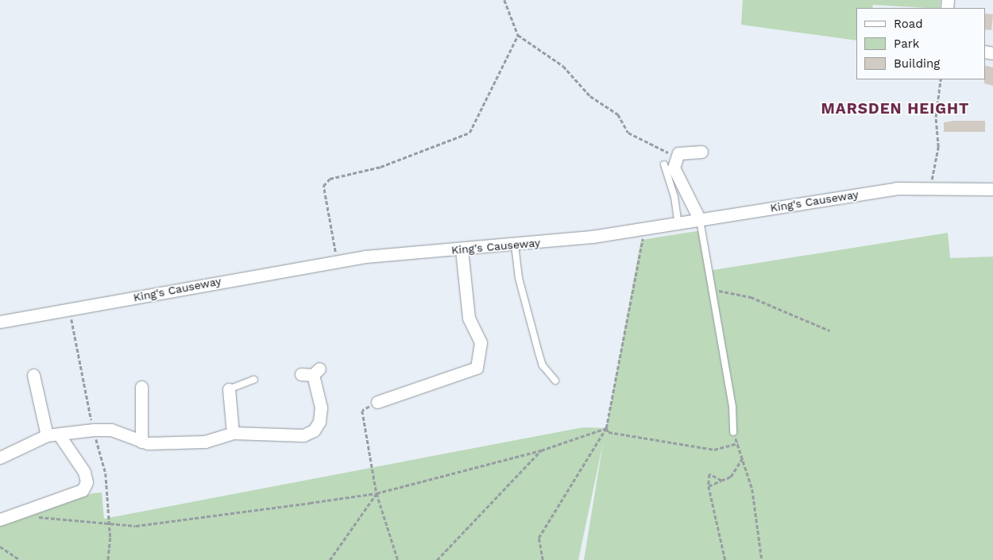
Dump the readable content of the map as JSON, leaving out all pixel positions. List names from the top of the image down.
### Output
{
  "streets": {
    "street": ["King's Causeway"]
  },
  "districts": ["MARSDEN HEIGHT"],
  "legend": ["Road", "Park", "Building"]
}
